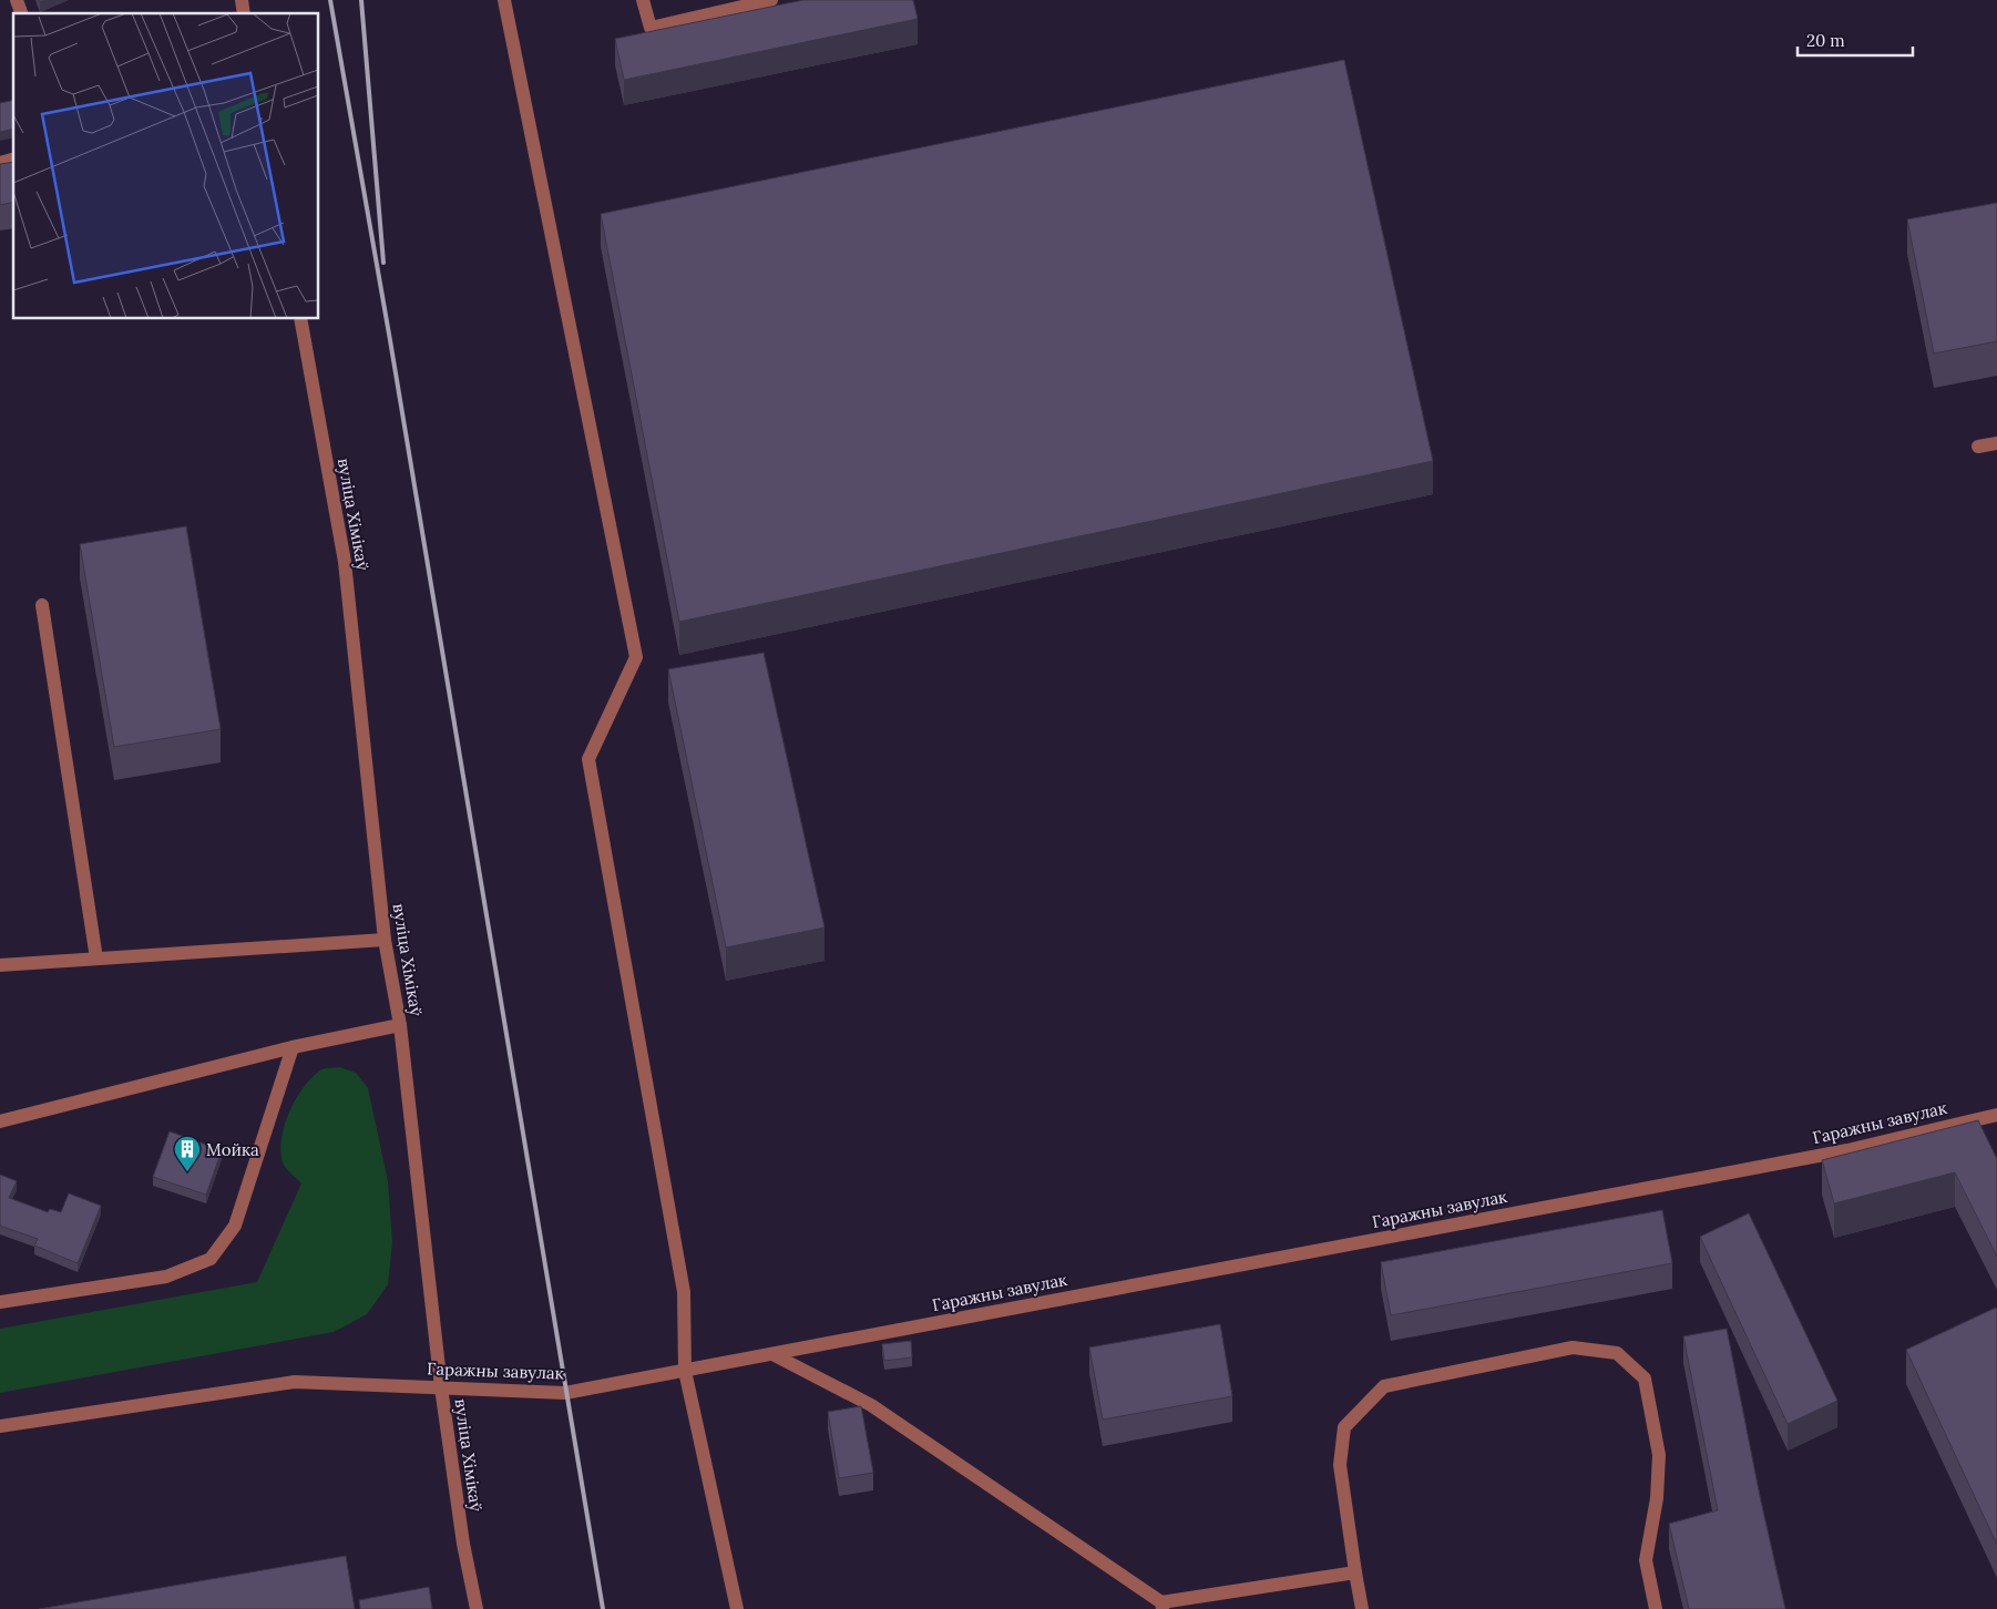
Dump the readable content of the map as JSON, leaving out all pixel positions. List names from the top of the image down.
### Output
{
  "streets": {
    "street": ["вуліца Хімікаў", "Гаражны завулак"]
  },
  "crossings": [
    ["вуліца Хімікаў", "Гаражны завулак"]
  ],
  "places": {
    "building": ["Мойка"]
  },
  "scale_bar": "20 m"
}
